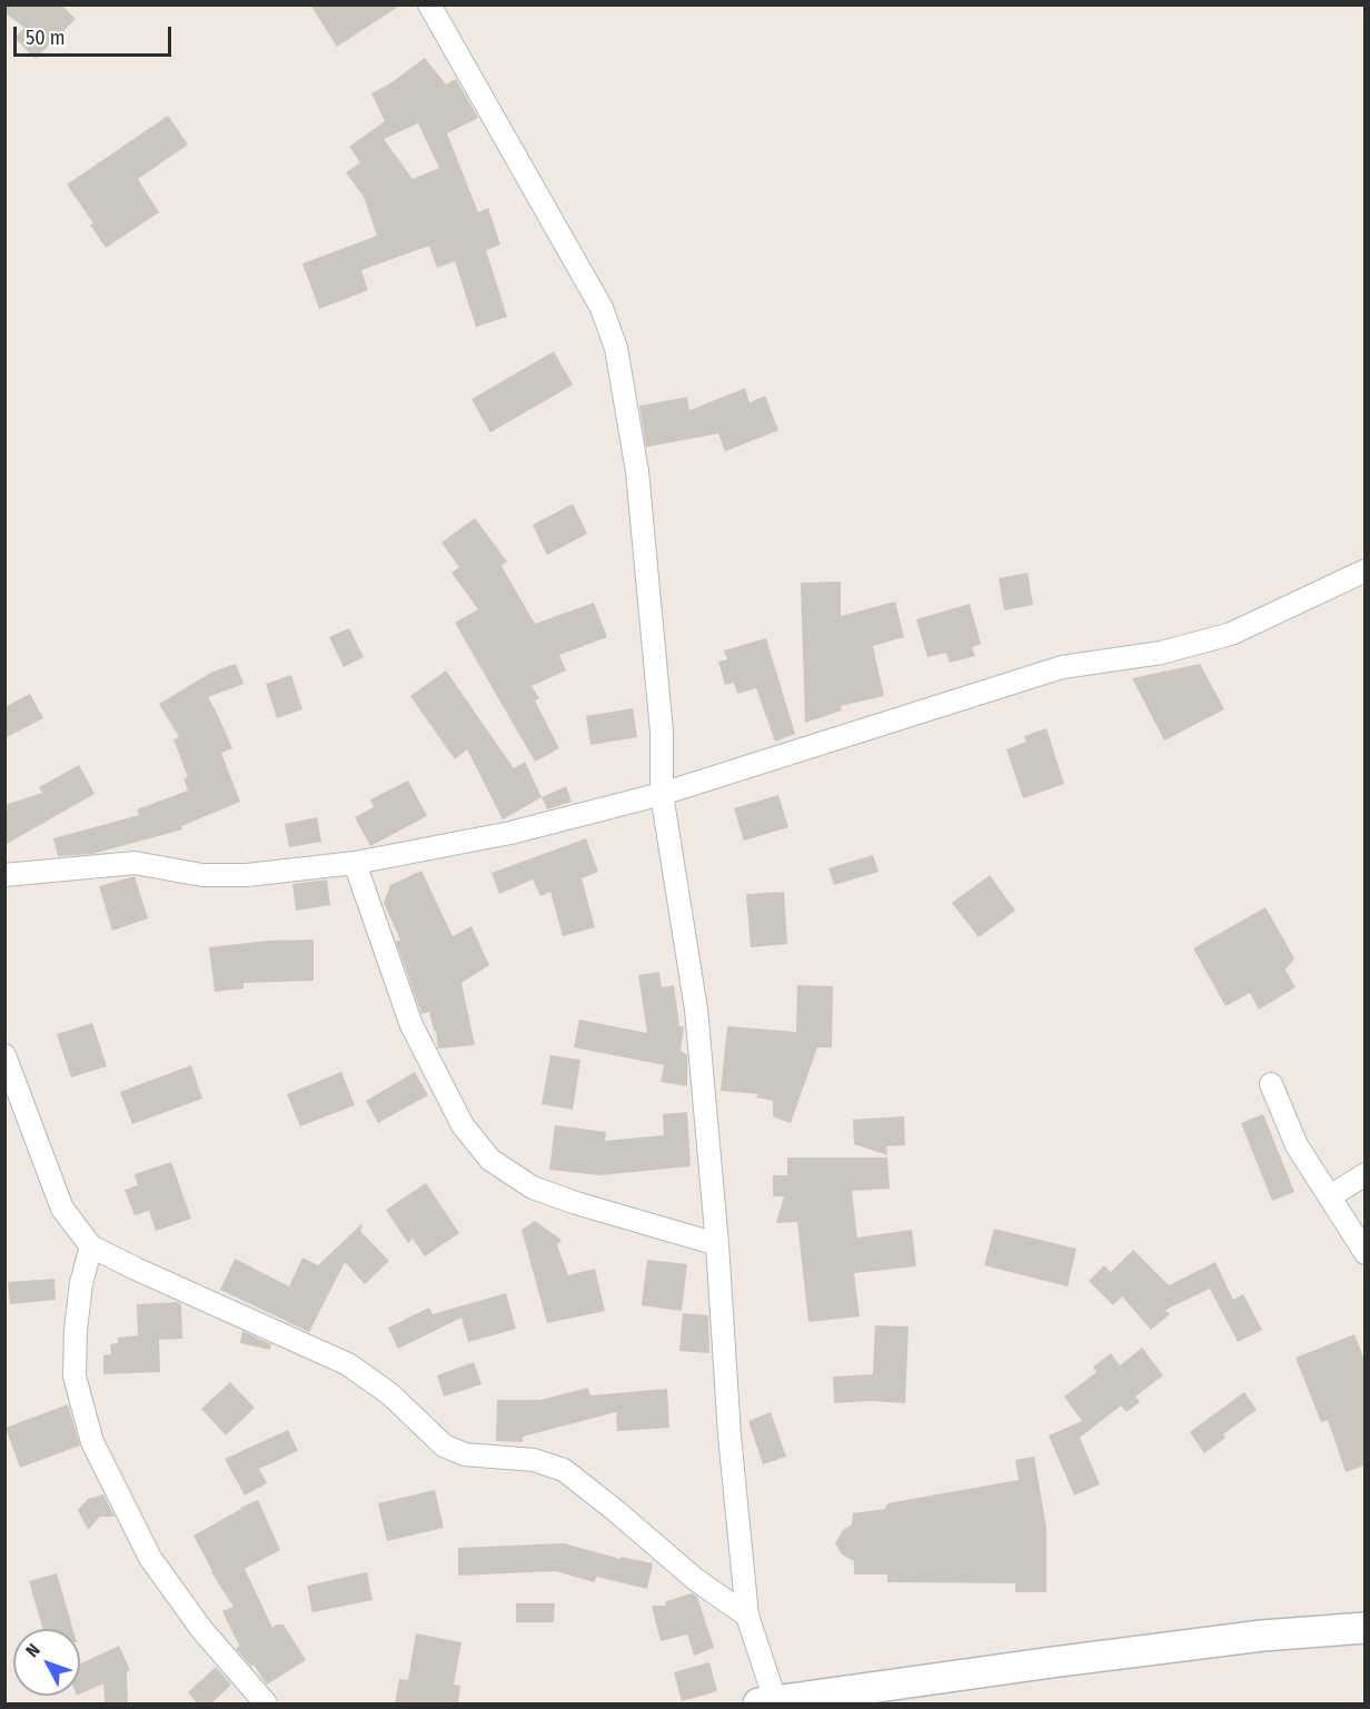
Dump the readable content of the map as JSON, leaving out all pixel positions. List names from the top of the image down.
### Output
{
  "scale_bar": "50 m",
  "north": "top left"
}
